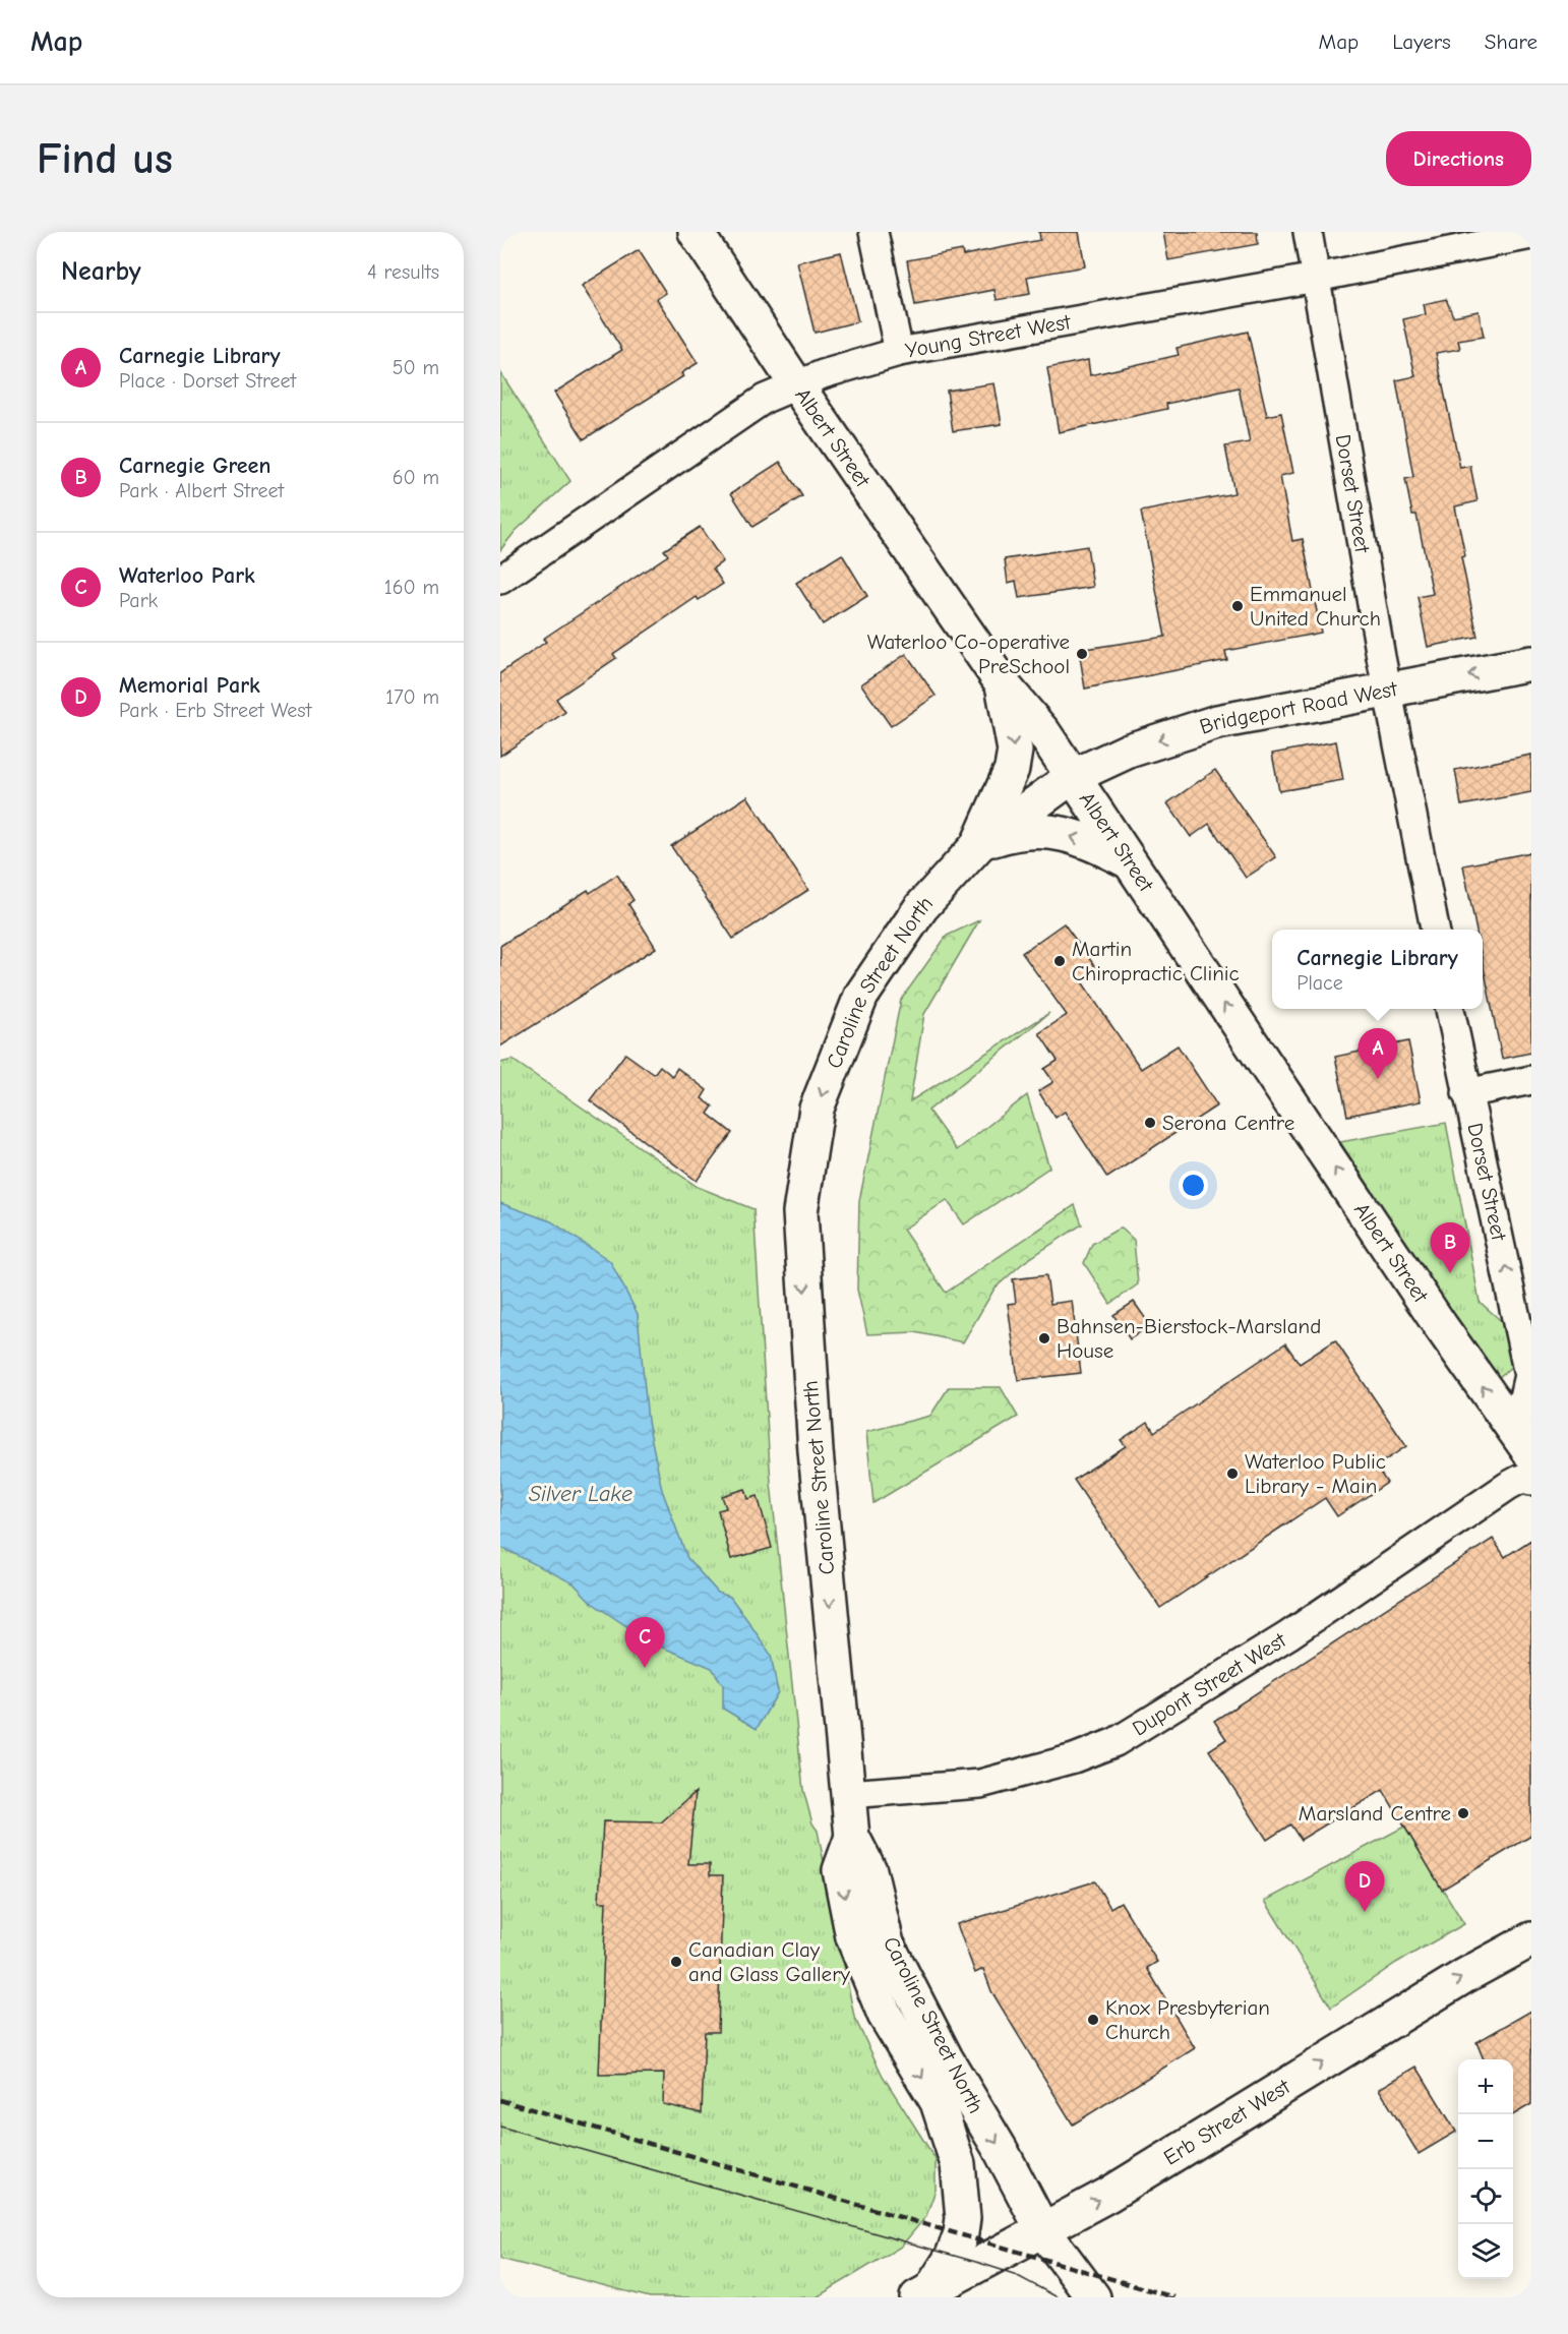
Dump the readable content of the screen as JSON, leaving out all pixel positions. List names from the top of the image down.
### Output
{
  "streets": {
    "main road": [
      "Albert Street",
      "Bridgeport Road West",
      "Caroline Street North",
      "Erb Street West"
    ],
    "street": ["Young Street West", "Dorset Street", "Dupont Street West"]
  },
  "crossings": [
    ["Young Street West", "Albert Street"],
    ["Young Street West", "Dorset Street"],
    ["Albert Street", "Dorset Street"],
    ["Albert Street", "Bridgeport Road West"],
    ["Albert Street", "Caroline Street North"],
    ["Dorset Street", "Bridgeport Road West"],
    ["Bridgeport Road West", "Caroline Street North"],
    ["Caroline Street North", "Dupont Street West"],
    ["Caroline Street North", "Erb Street West"]
  ],
  "one_way": ["Albert Street", "Bridgeport Road West", "Erb Street West"],
  "water": ["Silver Lake"],
  "places": [
    "Emmanuel United Church",
    "Waterloo Co-operative PreSchool",
    "Martin Chiropractic Clinic",
    "Serona Centre",
    "Bahnsen-Bierstock-Marsland House",
    "Waterloo Public Library - Main",
    "Marsland Centre",
    "Canadian Clay and Glass Gallery",
    "Knox Presbyterian Church"
  ],
  "page": {
    "header": "Map",
    "nav": ["Map", "Layers", "Share"],
    "buttons": "Directions",
    "title": "Find us",
    "heading": ["Nearby", "4 results"],
    "list": [
      {
        "mark": "A",
        "name": "Carnegie Library",
        "note": "Place · Dorset Street",
        "value": "50 m"
      },
      {
        "mark": "B",
        "name": "Carnegie Green",
        "note": "Park · Albert Street",
        "value": "60 m"
      },
      {
        "mark": "C",
        "name": "Waterloo Park",
        "note": "Park",
        "value": "160 m"
      },
      {
        "mark": "D",
        "name": "Memorial Park",
        "note": "Park · Erb Street West",
        "value": "170 m"
      }
    ],
    "popup": ["Carnegie Library", "Place"],
    "pins": [
      "A",
      "B",
      "C",
      "D"
    ],
    "map_buttons": ["+", "−"]
  }
}
